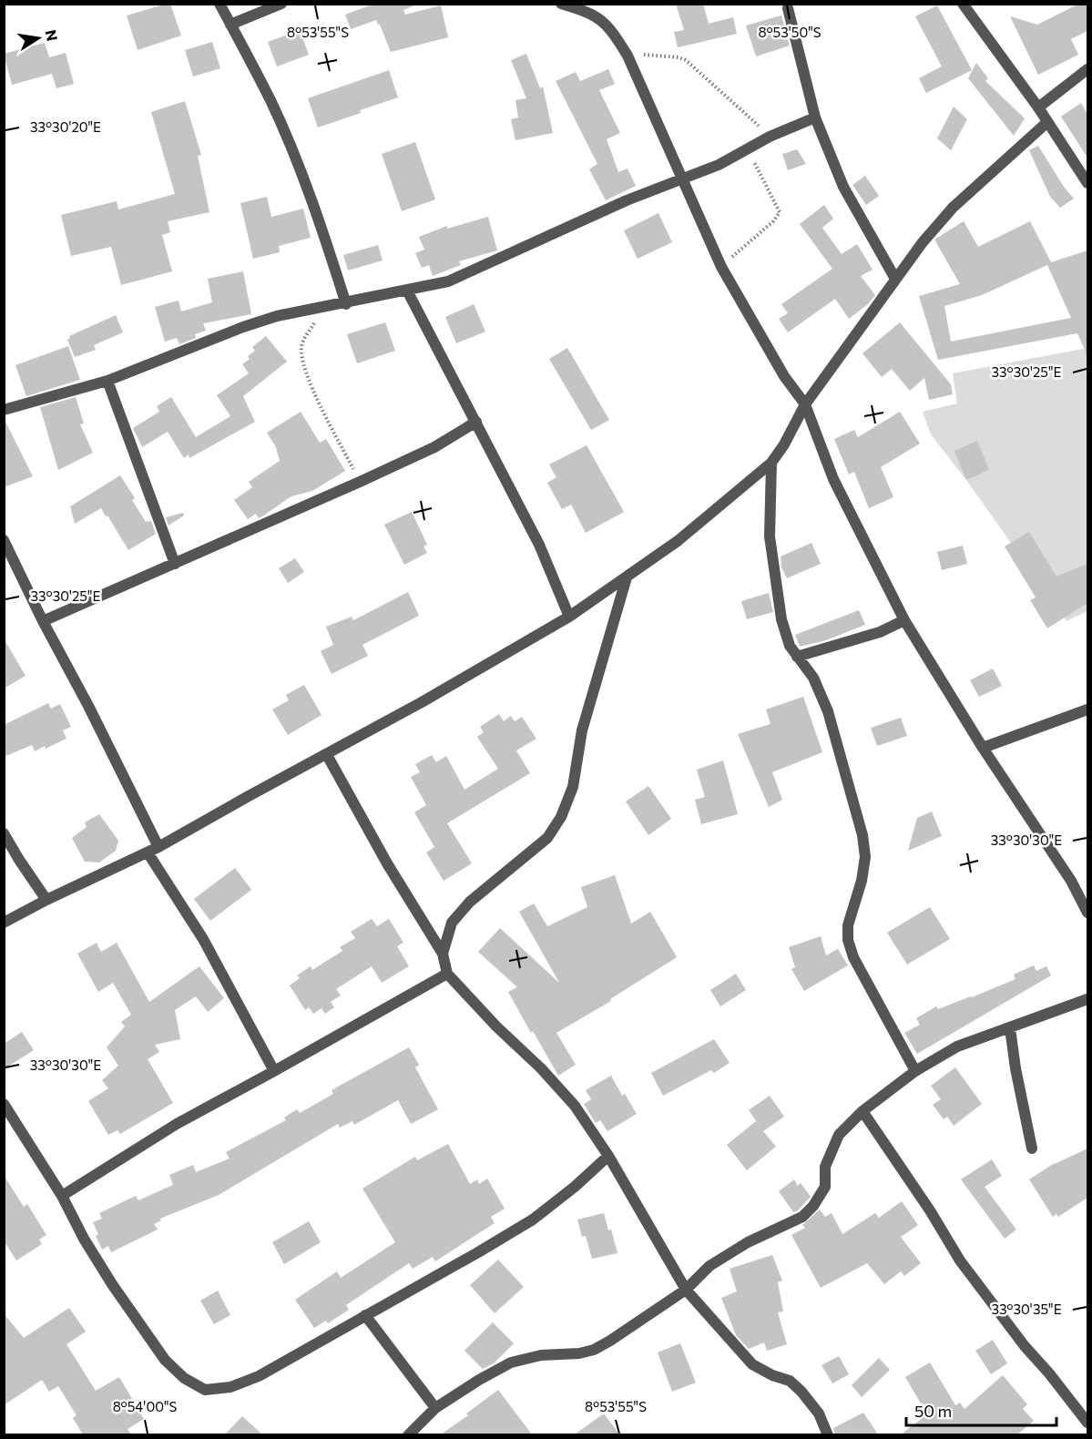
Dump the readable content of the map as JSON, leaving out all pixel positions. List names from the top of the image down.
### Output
{
  "scale_bar": "50 m",
  "north": "right",
  "coordinates": [
    "8°53'55\"S",
    "8°53'50\"S",
    "33°30'20\"E",
    "33°30'25\"E",
    "33°30'30\"E",
    "33°30'35\"E",
    "8°54'00\"S"
  ]
}
